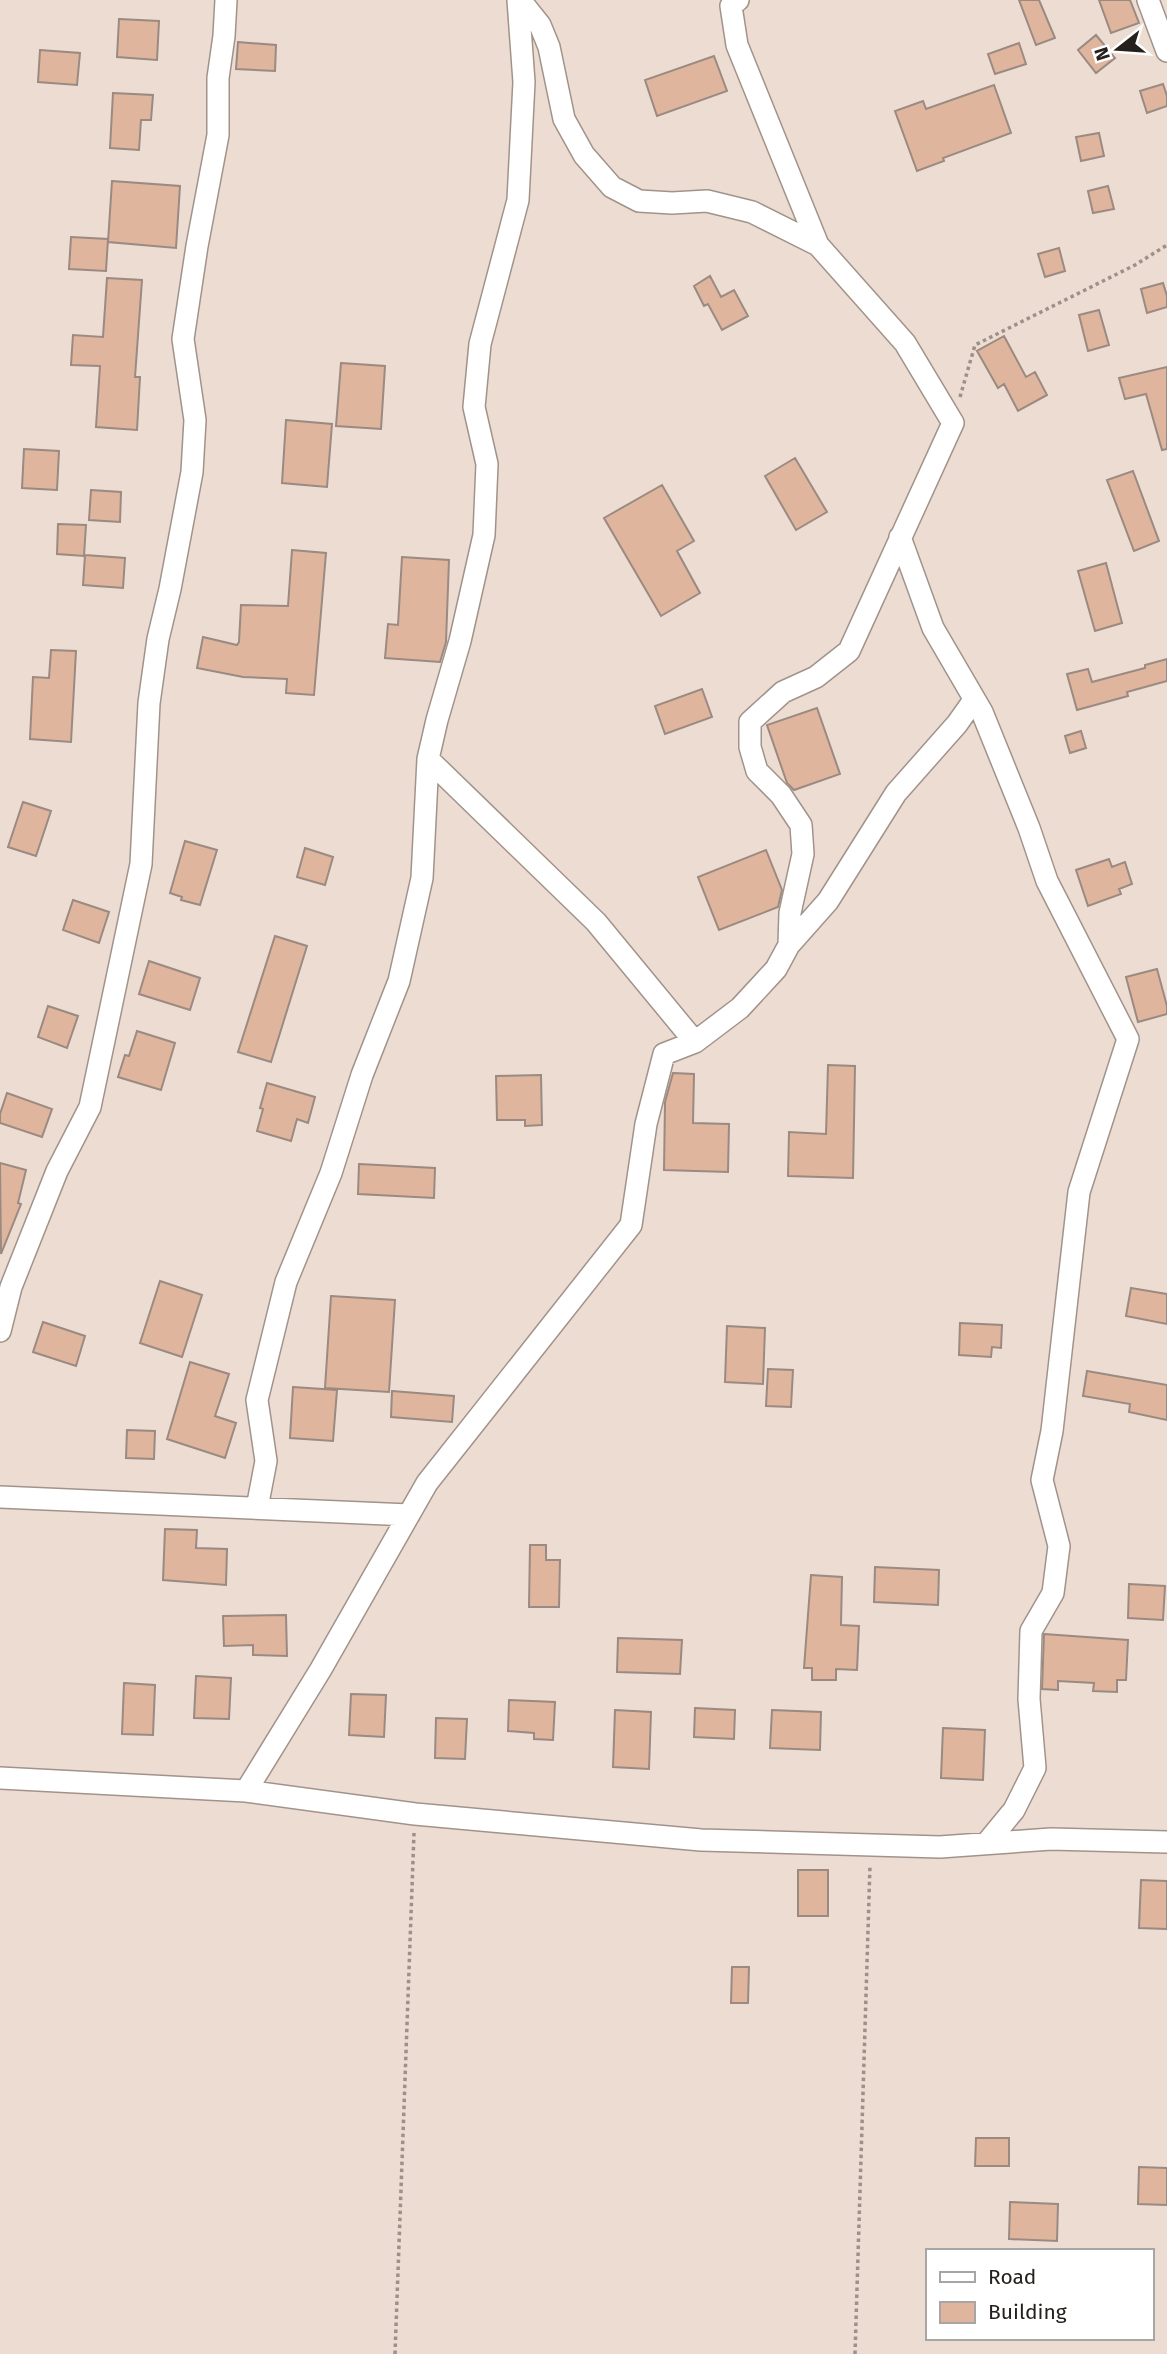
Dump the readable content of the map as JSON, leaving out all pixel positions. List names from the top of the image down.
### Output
{
  "legend": ["Road", "Building"],
  "north": "left"
}
